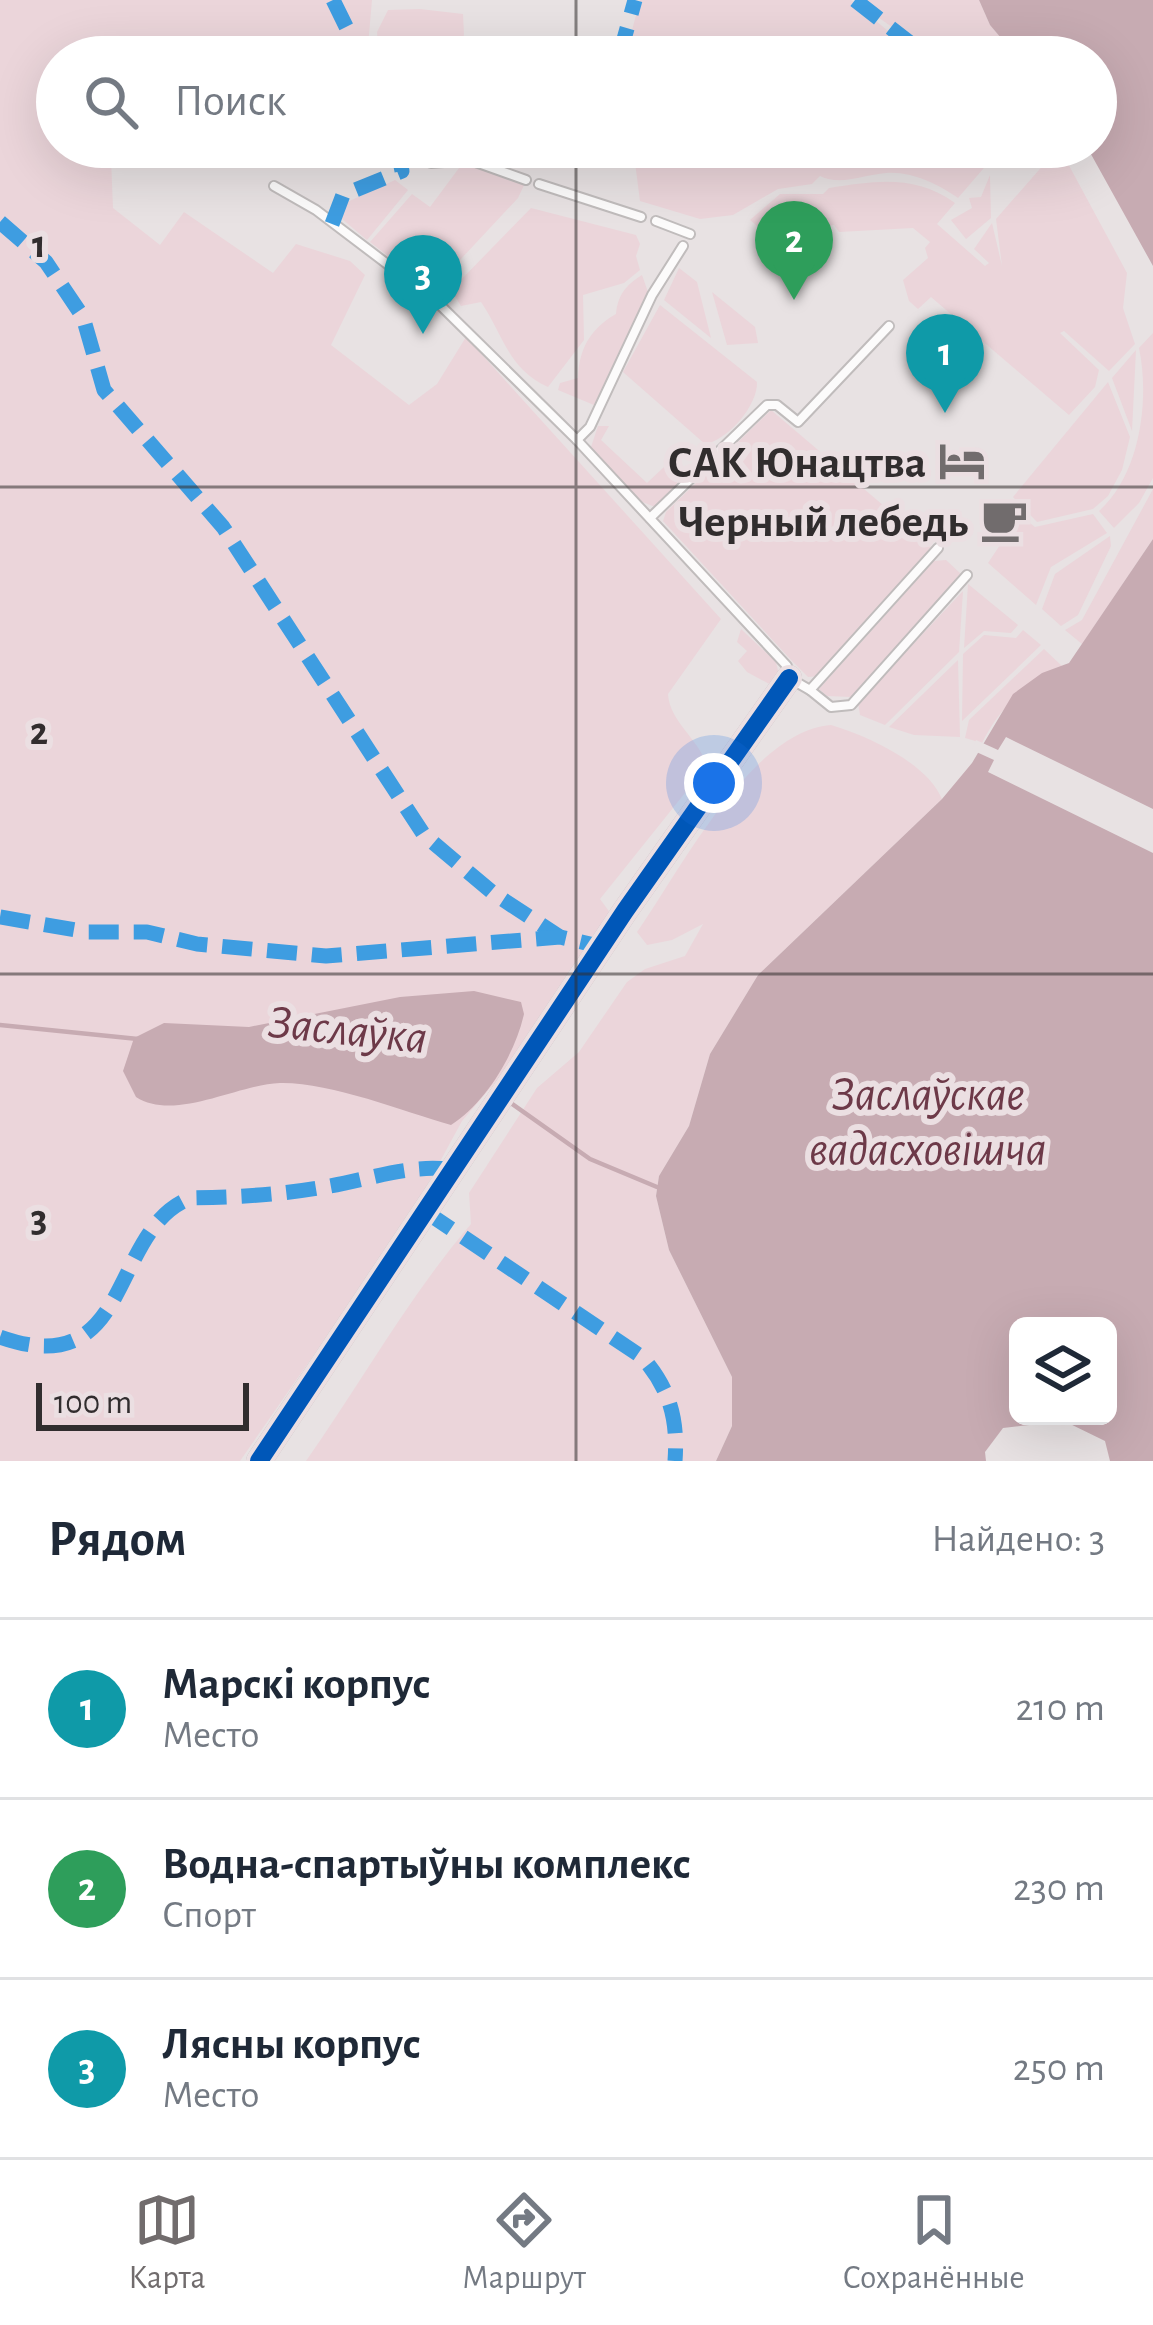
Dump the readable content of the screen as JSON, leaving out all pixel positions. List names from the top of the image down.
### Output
{
  "water": ["Заслаўка", "Заслаўскае вадасховішча"],
  "places": {
    "hotel": ["САК Юнацтва"],
    "cafe": ["Черный лебедь"]
  },
  "scale_bar": "100 m",
  "page": {
    "search": "Поиск",
    "pins": ["2", "3", "1"],
    "scale": "100 m",
    "heading": ["Рядом", "Найдено: 3"],
    "list": [
      {
        "mark": "1",
        "name": "Марскі корпус",
        "note": "Место",
        "value": "210 m"
      },
      {
        "mark": "2",
        "name": "Водна-спартыўны комплекс",
        "note": "Спорт",
        "value": "230 m"
      },
      {
        "mark": "3",
        "name": "Лясны корпус",
        "note": "Место",
        "value": "250 m"
      }
    ],
    "nav": ["Карта", "Маршрут", "Сохранённые"]
  },
  "grid": {
    "rows": ["1", "2", "3"]
  }
}
